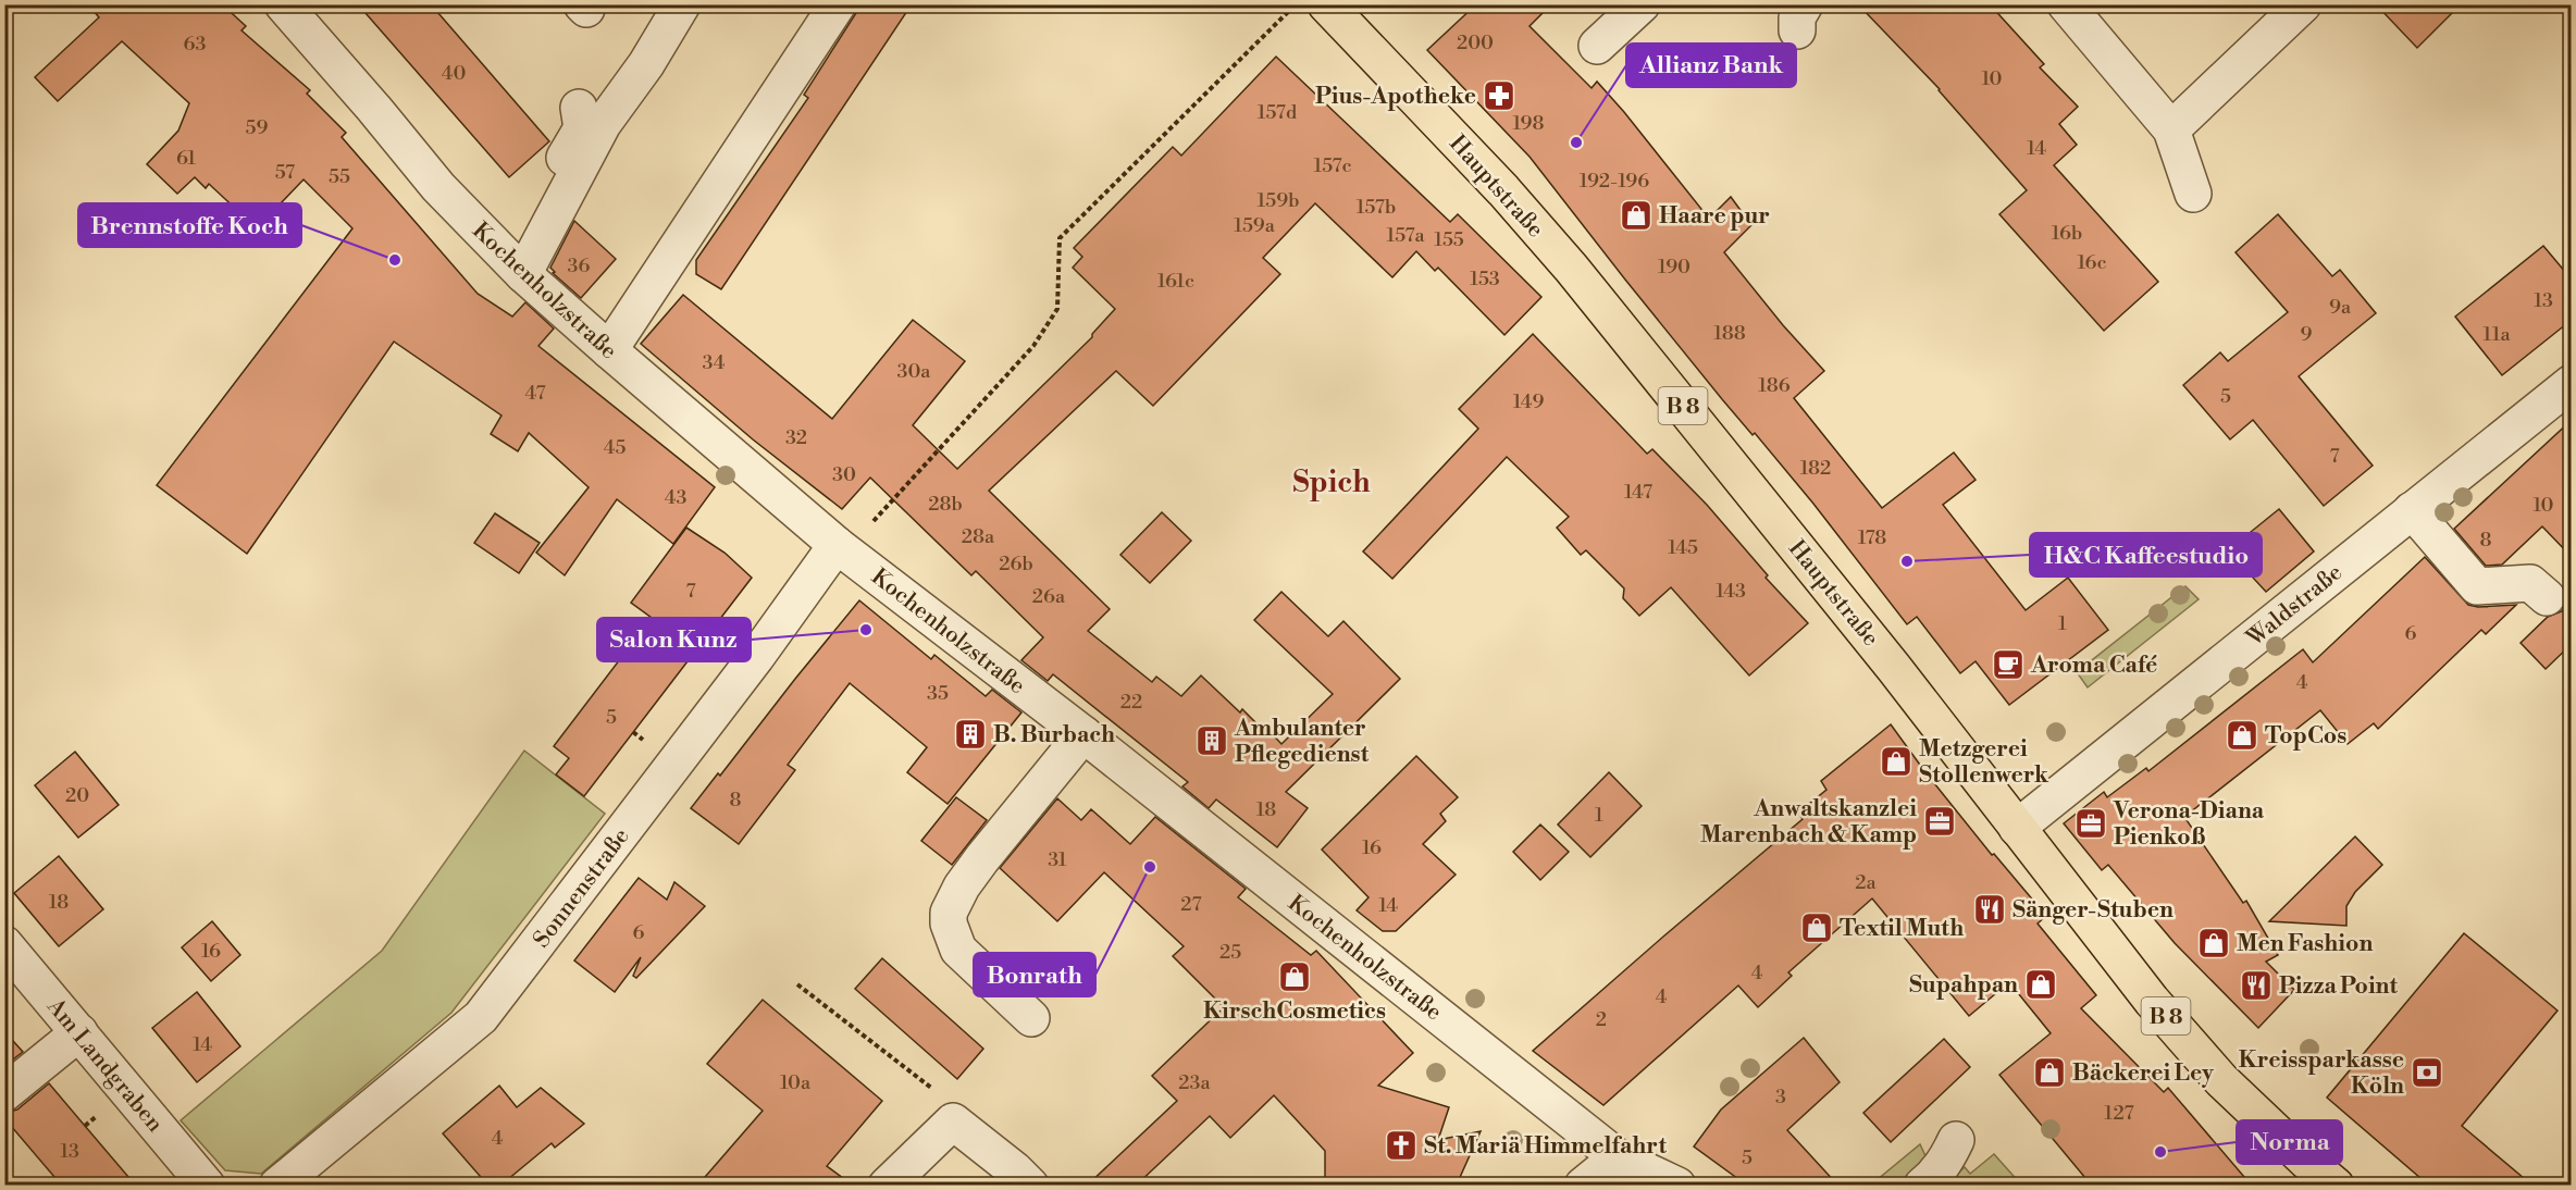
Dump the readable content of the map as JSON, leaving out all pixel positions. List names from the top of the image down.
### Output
{
  "streets": {
    "main road": ["Hauptstraße", "B 8"],
    "street": [
      "Kochenholzstraße",
      "Waldstraße",
      "Sonnenstraße",
      "Am Landgraben"
    ]
  },
  "crossings": [
    ["Hauptstraße", "Waldstraße"],
    ["Kochenholzstraße", "Sonnenstraße"]
  ],
  "districts": ["Spich"],
  "places": {
    "pharmacy": ["Pius-Apotheke"],
    "other": [
      "Allianz Bank",
      "Brennstoffe Koch",
      "H&C Kaffeestudio",
      "Salon Kunz",
      "Bonrath",
      "Norma"
    ],
    "shop": [
      "Haare pur",
      "TopCos",
      "Metzgerei Stollenwerk",
      "Textil Muth",
      "Men Fashion",
      "KirschCosmetics",
      "Supahpan",
      "Bäckerei Ley"
    ],
    "cafe": ["Aroma Café"],
    "building": ["B. Burbach", "Ambulanter Pflegedienst"],
    "office": ["Anwaltskanzlei Marenbach & Kamp", "Verona-Diana Pienkoß"],
    "restaurant": ["Sänger-Stuben", "Pizza Point"],
    "bank": ["Kreissparkasse Köln"],
    "church": ["St. Mariä Himmelfahrt"]
  },
  "house_numbers": [
    "200",
    "63",
    "40",
    "10",
    "157d",
    "198",
    "59",
    "14",
    "61",
    "157c",
    "57",
    "55",
    "192-196",
    "159b",
    "157b",
    "159a",
    "16b",
    "157a",
    "155",
    "16c",
    "36",
    "190",
    "153",
    "161c",
    "13",
    "9a",
    "188",
    "9",
    "11a",
    "34",
    "30a",
    "186",
    "47",
    "5",
    "149",
    "32",
    "45",
    "7",
    "182",
    "30",
    "147",
    "43",
    "28b",
    "10",
    "28a",
    "178",
    "8",
    "145",
    "26b",
    "7",
    "143",
    "26a",
    "1",
    "6",
    "4",
    "35",
    "22",
    "5",
    "20",
    "8",
    "18",
    "1",
    "16",
    "31",
    "2a",
    "18",
    "27",
    "14",
    "6",
    "16",
    "25",
    "4",
    "4",
    "2",
    "14",
    "10a",
    "23a",
    "3",
    "127",
    "4",
    "13",
    "5"
  ]
}
